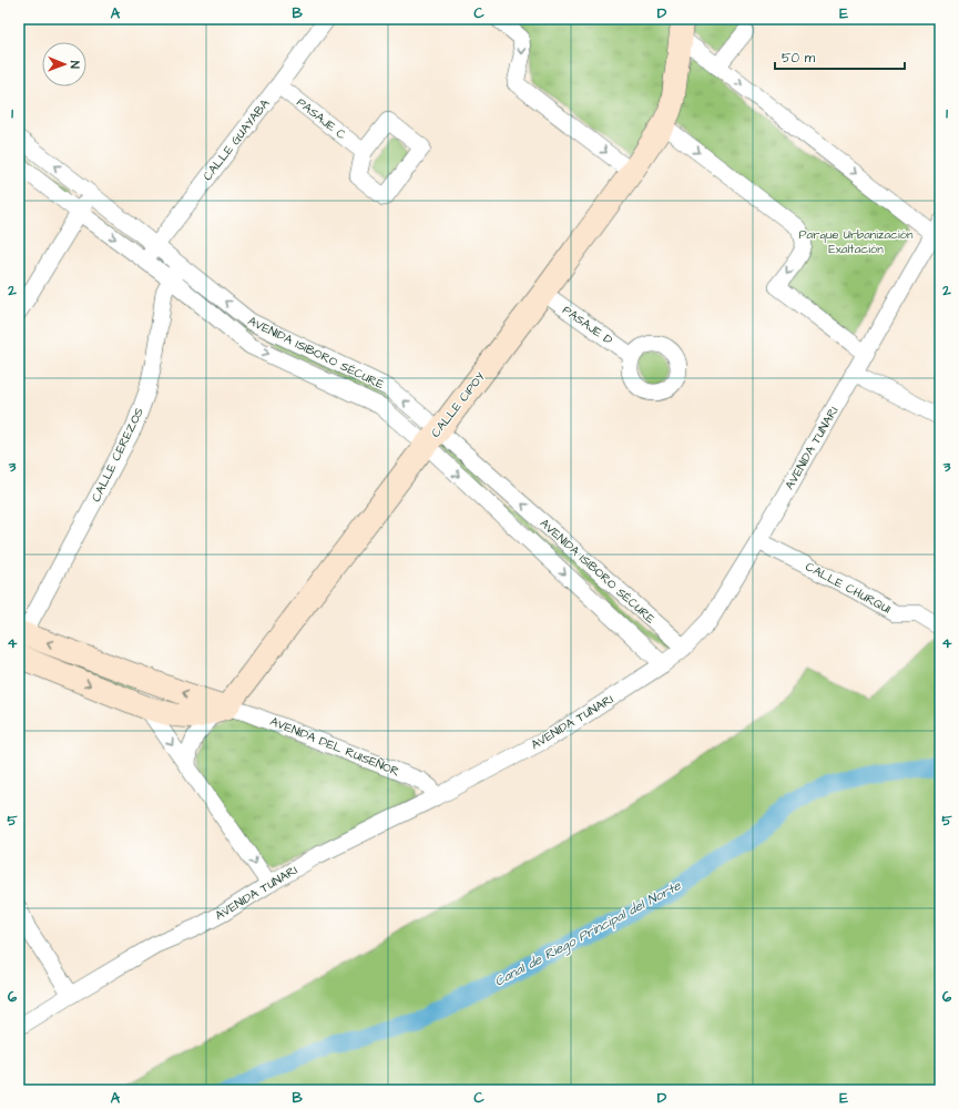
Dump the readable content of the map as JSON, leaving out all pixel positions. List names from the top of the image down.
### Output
{
  "streets": {
    "main road": ["CALLE CIPOY", "AVENIDA DEL RUISEÑOR"],
    "street": [
      "PASAJE C",
      "CALLE GUAYABA",
      "PASAJE D",
      "AVENIDA ISIBORO SÉCURE",
      "AVENIDA TUNARI",
      "CALLE CEREZOS",
      "CALLE CHURQUI"
    ]
  },
  "crossings": [
    ["PASAJE C", "CALLE GUAYABA"],
    ["CALLE GUAYABA", "AVENIDA ISIBORO SÉCURE"],
    ["PASAJE D", "CALLE CIPOY"],
    ["AVENIDA ISIBORO SÉCURE", "CALLE CIPOY"],
    ["AVENIDA ISIBORO SÉCURE", "AVENIDA TUNARI"],
    ["AVENIDA ISIBORO SÉCURE", "CALLE CEREZOS"],
    ["CALLE CIPOY", "AVENIDA DEL RUISEÑOR"],
    ["AVENIDA TUNARI", "CALLE CHURQUI"],
    ["AVENIDA TUNARI", "AVENIDA DEL RUISEÑOR"],
    ["CALLE CEREZOS", "AVENIDA DEL RUISEÑOR"]
  ],
  "water": ["Canal de Riego Principal del Norte"],
  "parks": ["Parque Urbanización Exaltación"],
  "scale_bar": "50 m",
  "north": "right",
  "grid": {
    "columns": [
      "A",
      "B",
      "C",
      "D",
      "E"
    ],
    "rows": [
      "1",
      "2",
      "3",
      "4",
      "5",
      "6"
    ]
  }
}
